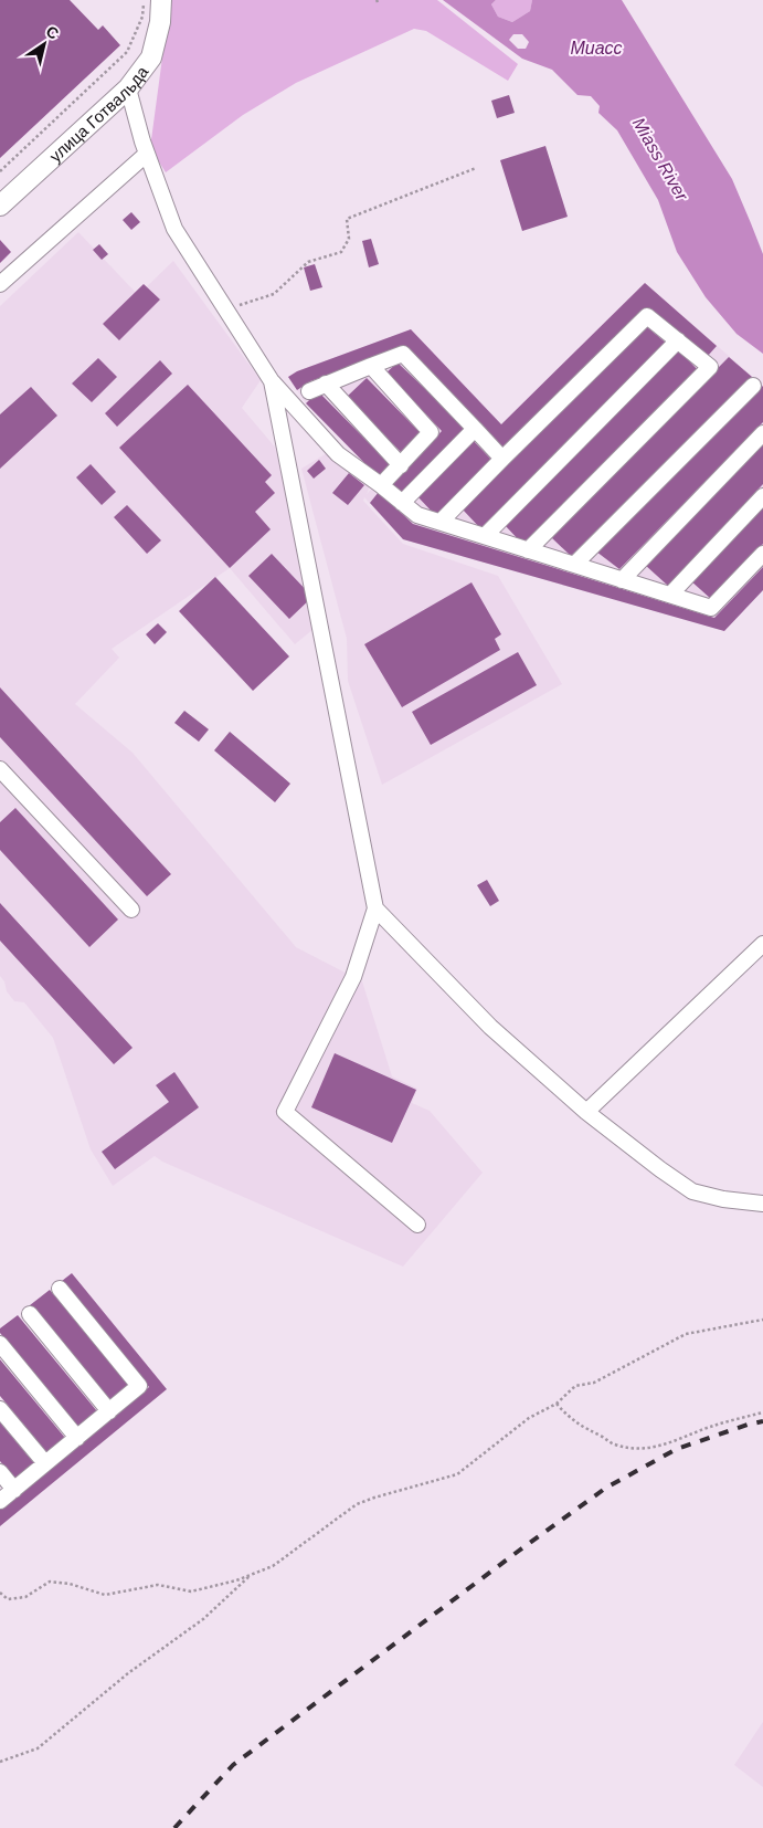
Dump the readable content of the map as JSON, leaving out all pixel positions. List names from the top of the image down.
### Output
{
  "streets": {
    "main road": ["улица Готвальда"]
  },
  "water": ["Миасс", "Miass River"],
  "north": "top right"
}
